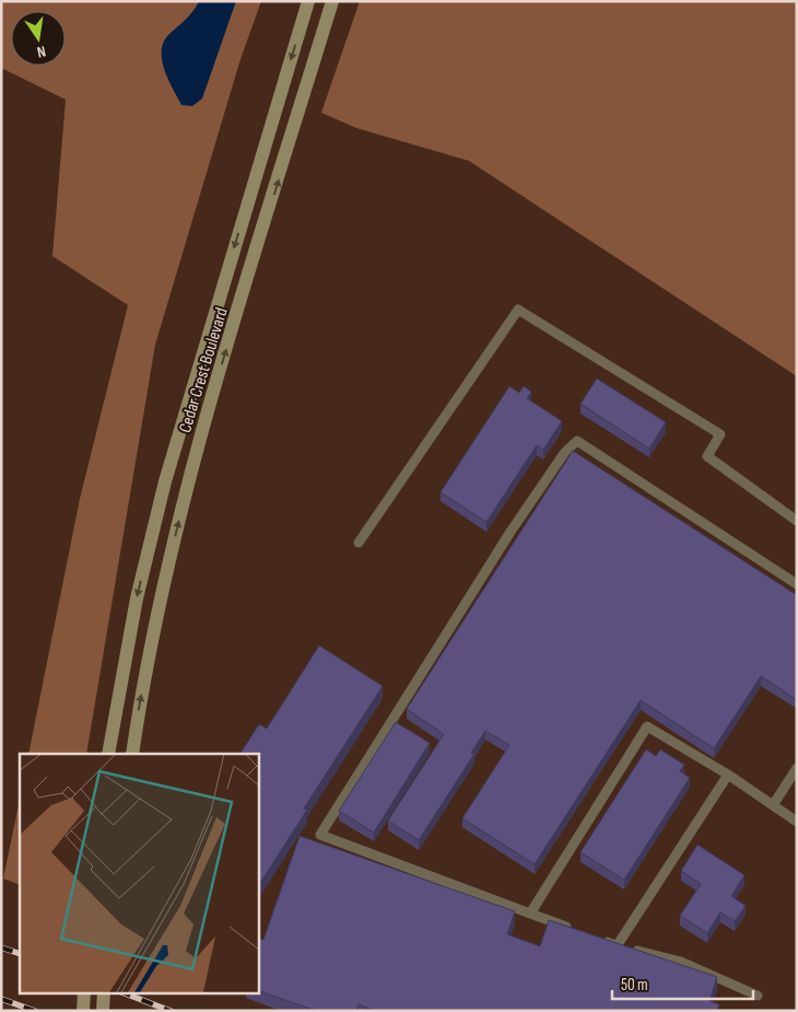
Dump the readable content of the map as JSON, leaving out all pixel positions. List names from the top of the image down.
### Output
{
  "streets": {
    "main road": ["Cedar Crest Boulevard"]
  },
  "scale_bar": "50 m",
  "north": "bottom"
}
